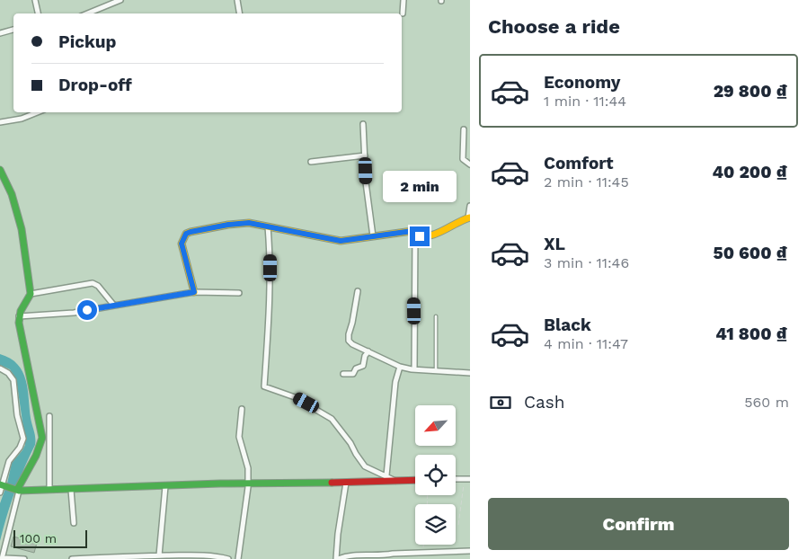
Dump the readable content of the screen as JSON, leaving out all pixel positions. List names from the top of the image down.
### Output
{
  "scale_bar": "100 m",
  "north": "bottom left",
  "page": {
    "heading": "Choose a ride",
    "banner": ["Pickup", "Drop-off"],
    "list": [
      {
        "name": "Economy",
        "note": "1 min · 11:44",
        "value": "29 800 ₫"
      },
      {
        "name": "Comfort",
        "note": "2 min · 11:45",
        "value": "40 200 ₫"
      },
      {
        "name": "XL",
        "note": "3 min · 11:46",
        "value": "50 600 ₫"
      },
      {
        "name": "Black",
        "note": "4 min · 11:47",
        "value": "41 800 ₫"
      }
    ],
    "bubble": "2 min",
    "pay": ["Cash", "560 m"],
    "buttons": "Confirm",
    "scale": "100 m"
  }
}
